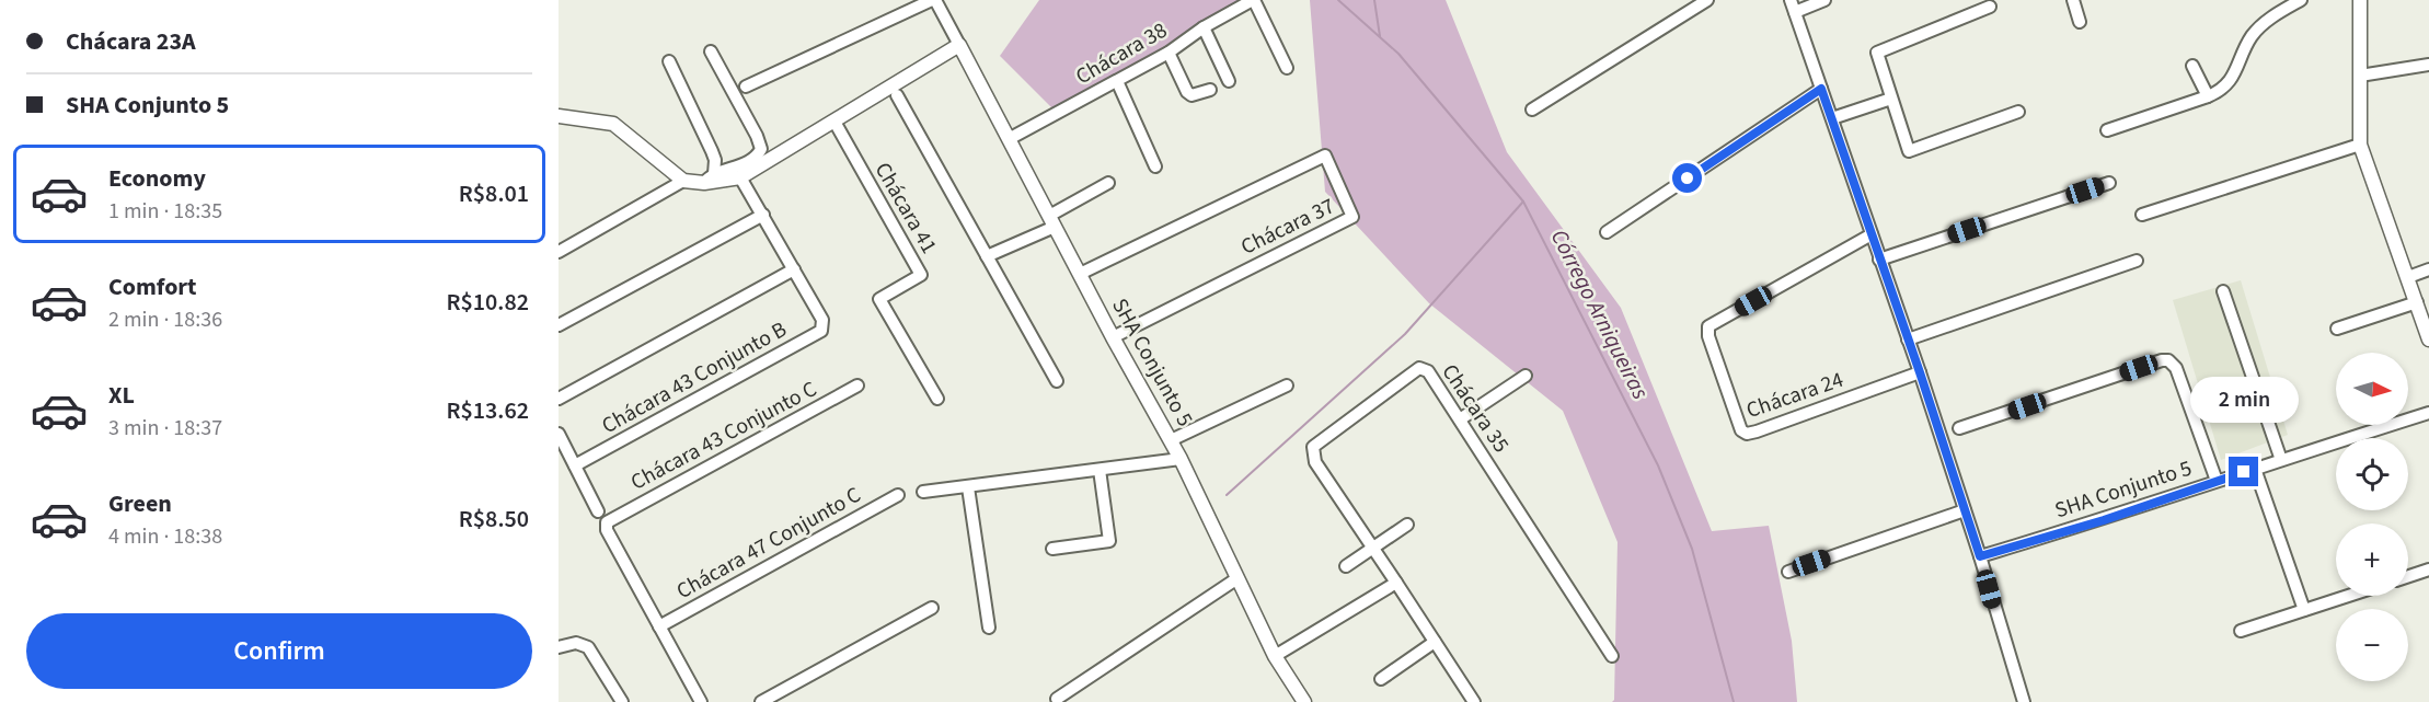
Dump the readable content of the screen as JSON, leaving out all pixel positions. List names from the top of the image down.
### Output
{
  "streets": {
    "street": [
      "Chácara 38",
      "Chácara 41",
      "Chácara 37",
      "SHA Conjunto 5",
      "Chácara 43 Conjunto B",
      "Chácara 24",
      "Chácara 35",
      "Chácara 43 Conjunto C",
      "Chácara 47 Conjunto C"
    ]
  },
  "crossings": [
    ["Chácara 38", "SHA Conjunto 5"],
    ["Chácara 37", "SHA Conjunto 5"],
    ["Chácara 43 Conjunto C", "Chácara 47 Conjunto C"]
  ],
  "water": ["Córrego Arniqueiras"],
  "north": "right",
  "page": {
    "banner": ["Chácara 23A", "SHA Conjunto 5"],
    "list": [
      {
        "name": "Economy",
        "note": "1 min · 18:35",
        "value": "R$8.01"
      },
      {
        "name": "Comfort",
        "note": "2 min · 18:36",
        "value": "R$10.82"
      },
      {
        "name": "XL",
        "note": "3 min · 18:37",
        "value": "R$13.62"
      },
      {
        "name": "Green",
        "note": "4 min · 18:38",
        "value": "R$8.50"
      }
    ],
    "map_buttons": ["+", "−"],
    "bubble": "2 min",
    "buttons": "Confirm"
  }
}
